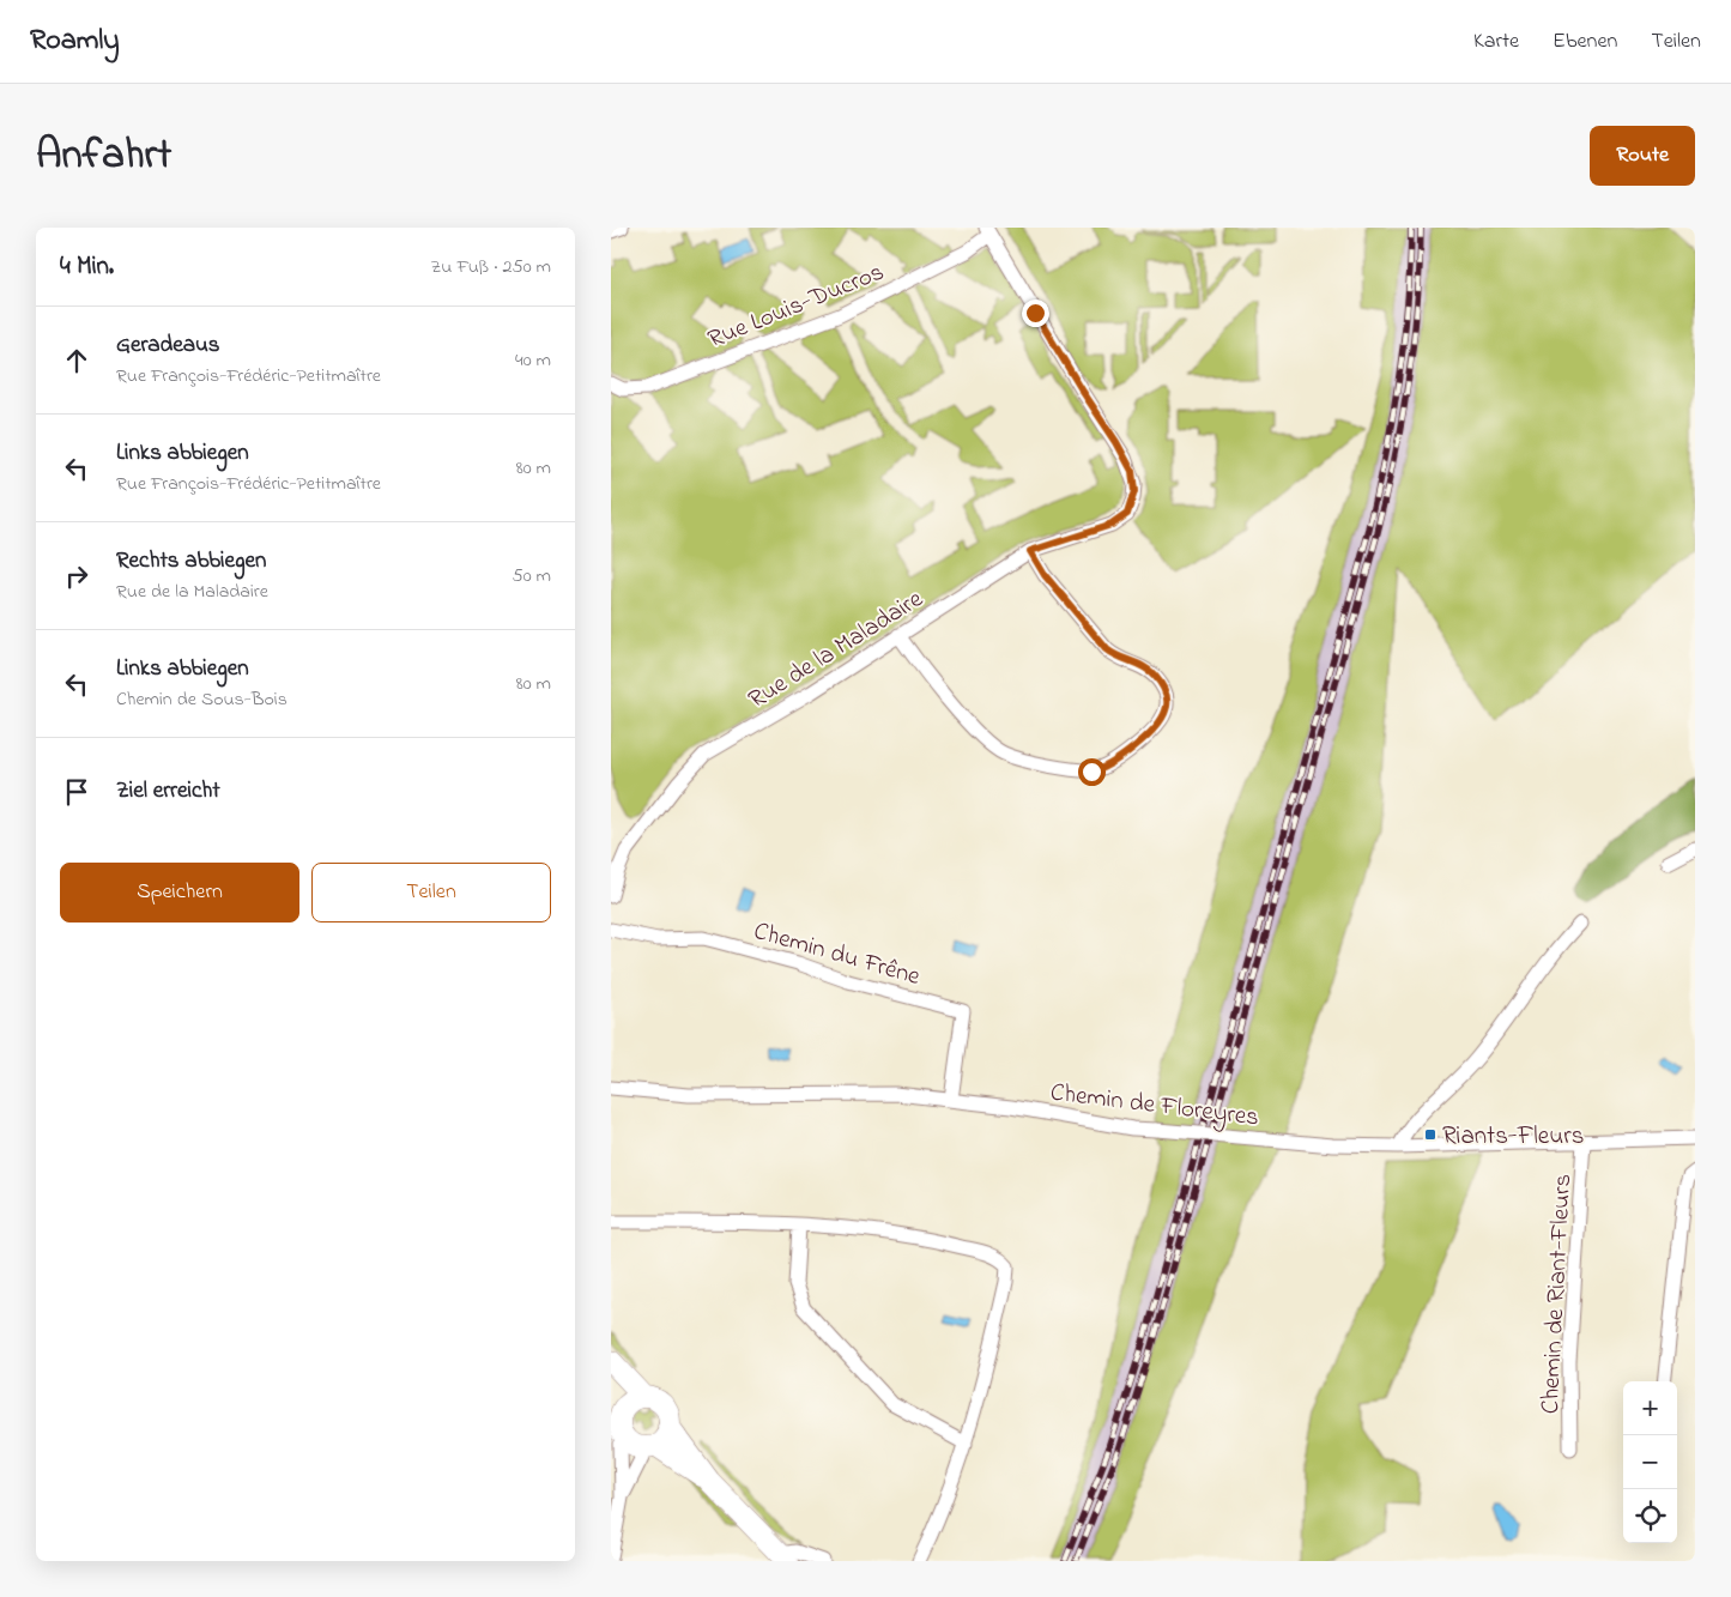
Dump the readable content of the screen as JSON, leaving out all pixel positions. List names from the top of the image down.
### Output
{
  "streets": {
    "street": [
      "Rue Louis-Ducros",
      "Rue de la Maladaire",
      "Chemin du Frêne",
      "Chemin de Floreyres",
      "Chemin de Riant-Fleurs"
    ]
  },
  "crossings": [
    ["Rue Louis-Ducros", "Rue de la Maladaire"],
    ["Chemin du Frêne", "Chemin de Floreyres"],
    ["Chemin de Floreyres", "Chemin de Riant-Fleurs"]
  ],
  "places": {
    "transit": ["Riants-Fleurs"]
  },
  "page": {
    "header": "Roamly",
    "nav": ["Karte", "Ebenen", "Teilen"],
    "title": "Anfahrt",
    "buttons": [
      "Route",
      ["Speichern", "Teilen"]
    ],
    "heading": ["4 Min.", "Zu Fuß · 250 m"],
    "list": [
      ["Geradeaus", "Rue François-Frédéric-Petitmaître", "40 m"],
      ["Links abbiegen", "Rue François-Frédéric-Petitmaître", "80 m"],
      ["Rechts abbiegen", "Rue de la Maladaire", "50 m"],
      ["Links abbiegen", "Chemin de Sous-Bois", "80 m"],
      "Ziel erreicht"
    ],
    "map_buttons": ["+", "−"]
  }
}
